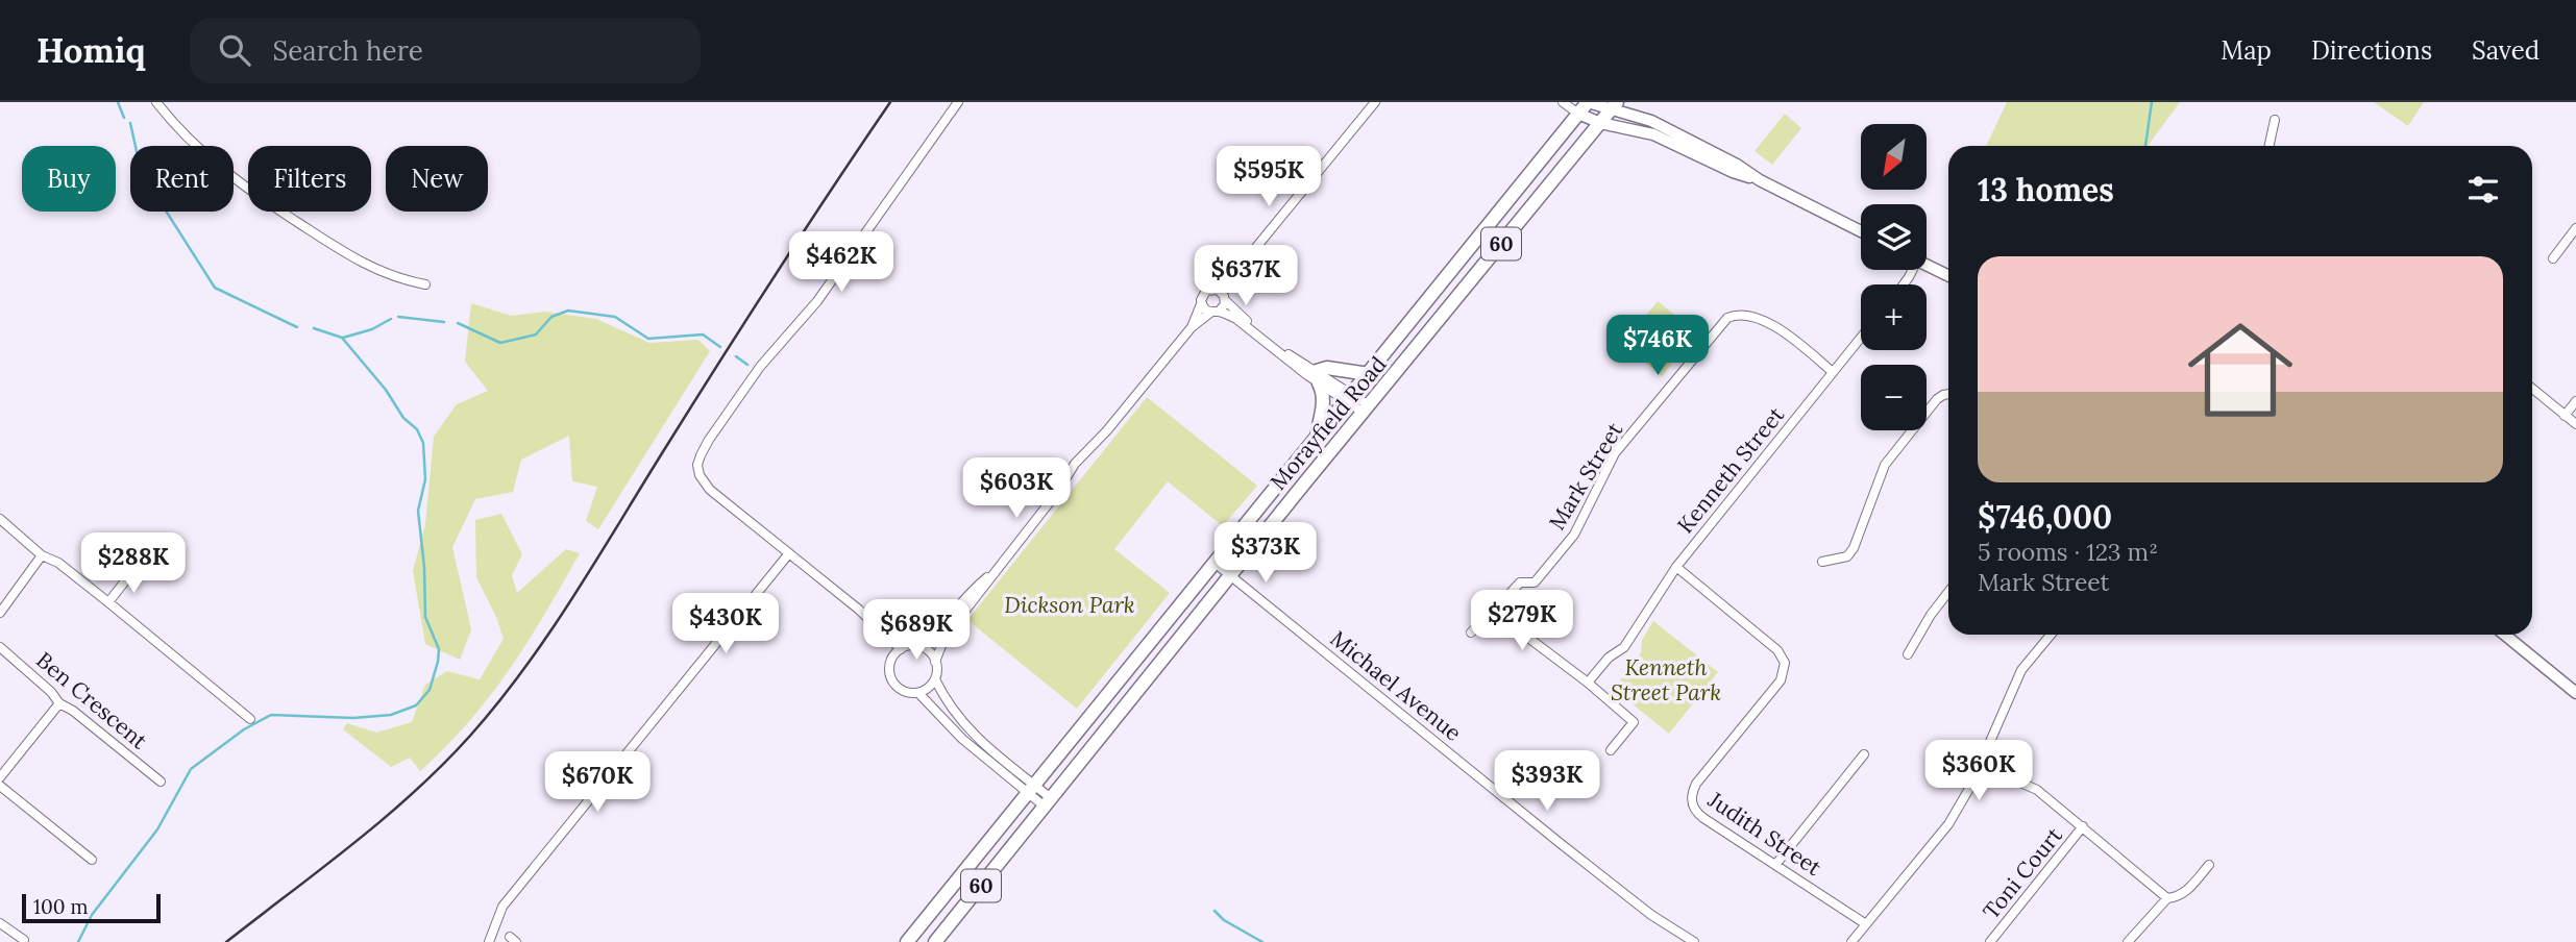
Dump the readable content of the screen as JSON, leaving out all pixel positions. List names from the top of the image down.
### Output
{
  "streets": {
    "main road": ["60", "Morayfield Road"],
    "street": [
      "Kenneth Street",
      "Mark Street",
      "Michael Avenue",
      "Ben Crescent",
      "Judith Street",
      "Toni Court"
    ]
  },
  "crossings": [
    ["Morayfield Road", "Michael Avenue"],
    ["Kenneth Street", "Mark Street"],
    ["Kenneth Street", "Judith Street"]
  ],
  "parks": ["Dickson Park", "Kenneth Street Park"],
  "scale_bar": "100 m",
  "north": "bottom left",
  "page": {
    "header": "Homiq",
    "search": "Search here",
    "nav": ["Map", "Directions", "Saved"],
    "map_buttons": ["+", "−"],
    "price": [
      "$595K",
      "$462K",
      "$637K",
      "$746K",
      "$603K",
      "$373K",
      "$288K",
      "$279K",
      "$430K",
      "$689K",
      "$360K",
      "$393K",
      "$670K"
    ],
    "chip": [
      "Buy",
      "Rent",
      "Filters",
      "New"
    ],
    "heading": "13 homes",
    "list": [
      {
        "name": "$746,000",
        "note": "5 rooms · 123 m² · Mark Street"
      }
    ],
    "scale": "100 m"
  }
}
